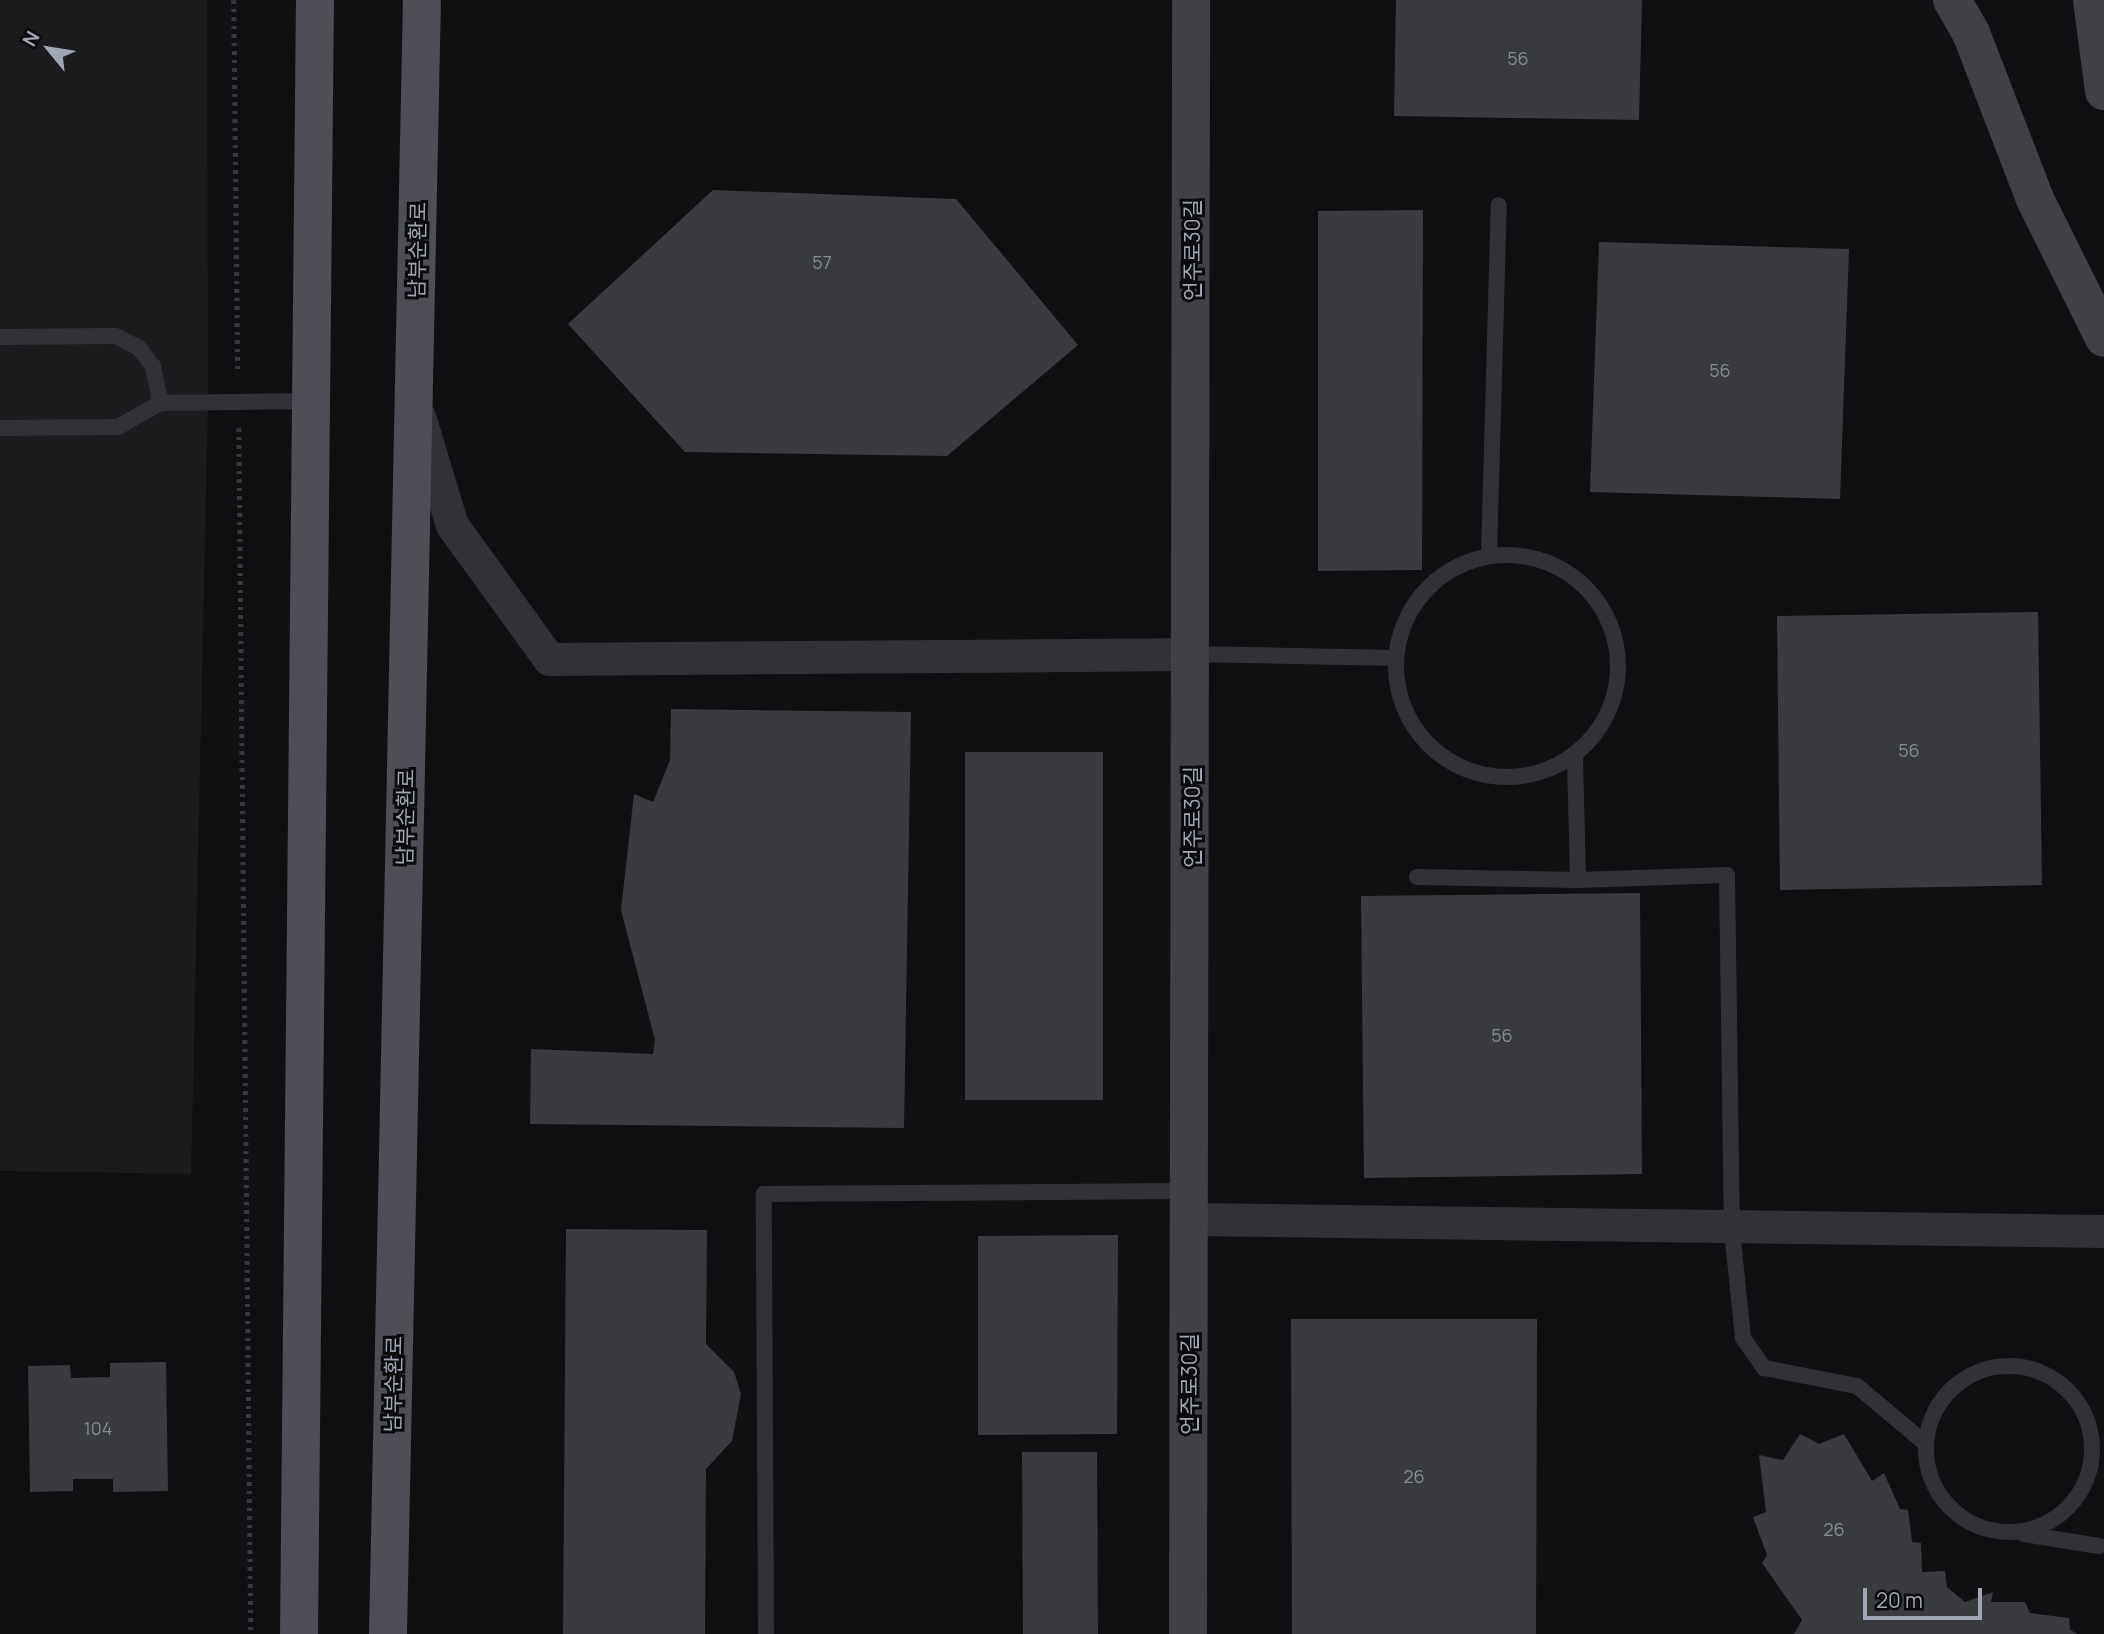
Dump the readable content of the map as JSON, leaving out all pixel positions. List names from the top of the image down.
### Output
{
  "streets": {
    "main road": ["남부순환로"],
    "street": ["언주로30길"]
  },
  "house_numbers": [
    "56",
    "57",
    "56",
    "56",
    "56",
    "104",
    "26",
    "26"
  ],
  "scale_bar": "20 m",
  "north": "top left"
}
